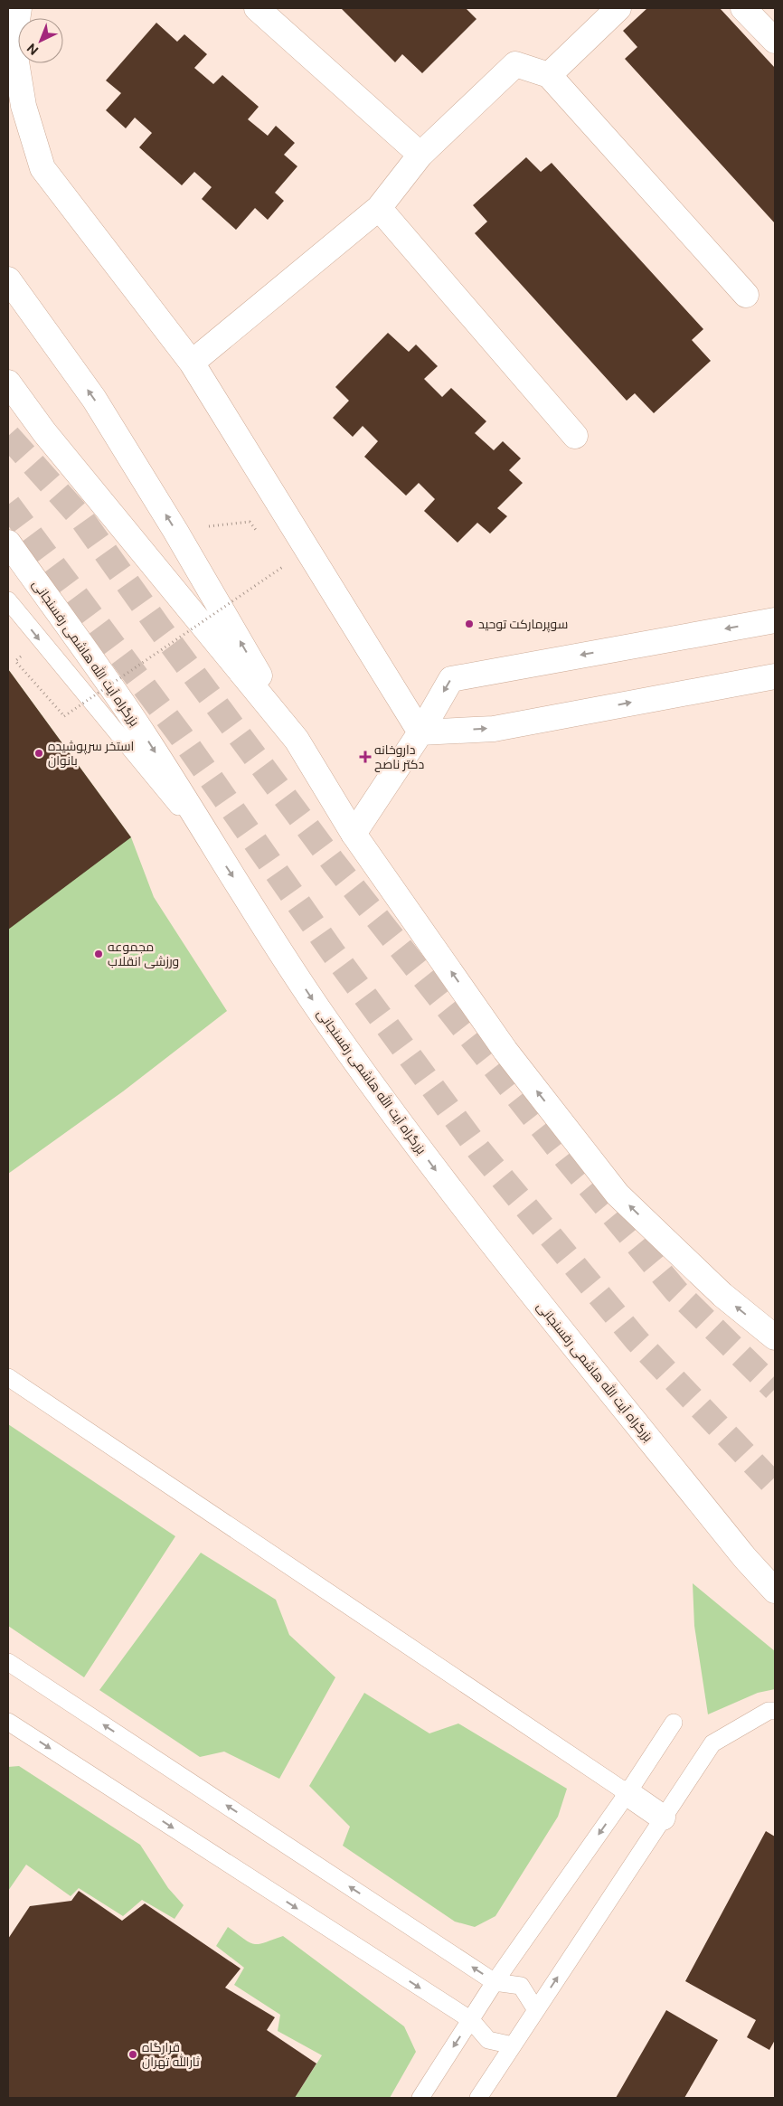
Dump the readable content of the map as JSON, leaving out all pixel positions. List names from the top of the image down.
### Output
{
  "streets": {
    "main road": ["بزرگراه آیت الله هاشمی رفسنجانی"]
  },
  "places": {
    "other": [
      "سوپرمارکت توحید",
      "استخر سرپوشیده بانوان",
      "مجموعه ورزشی انقلاب",
      "قرارگاه ثارالله تهران"
    ],
    "health": ["داروخانه دکتر ناصح"]
  },
  "north": "bottom left"
}
